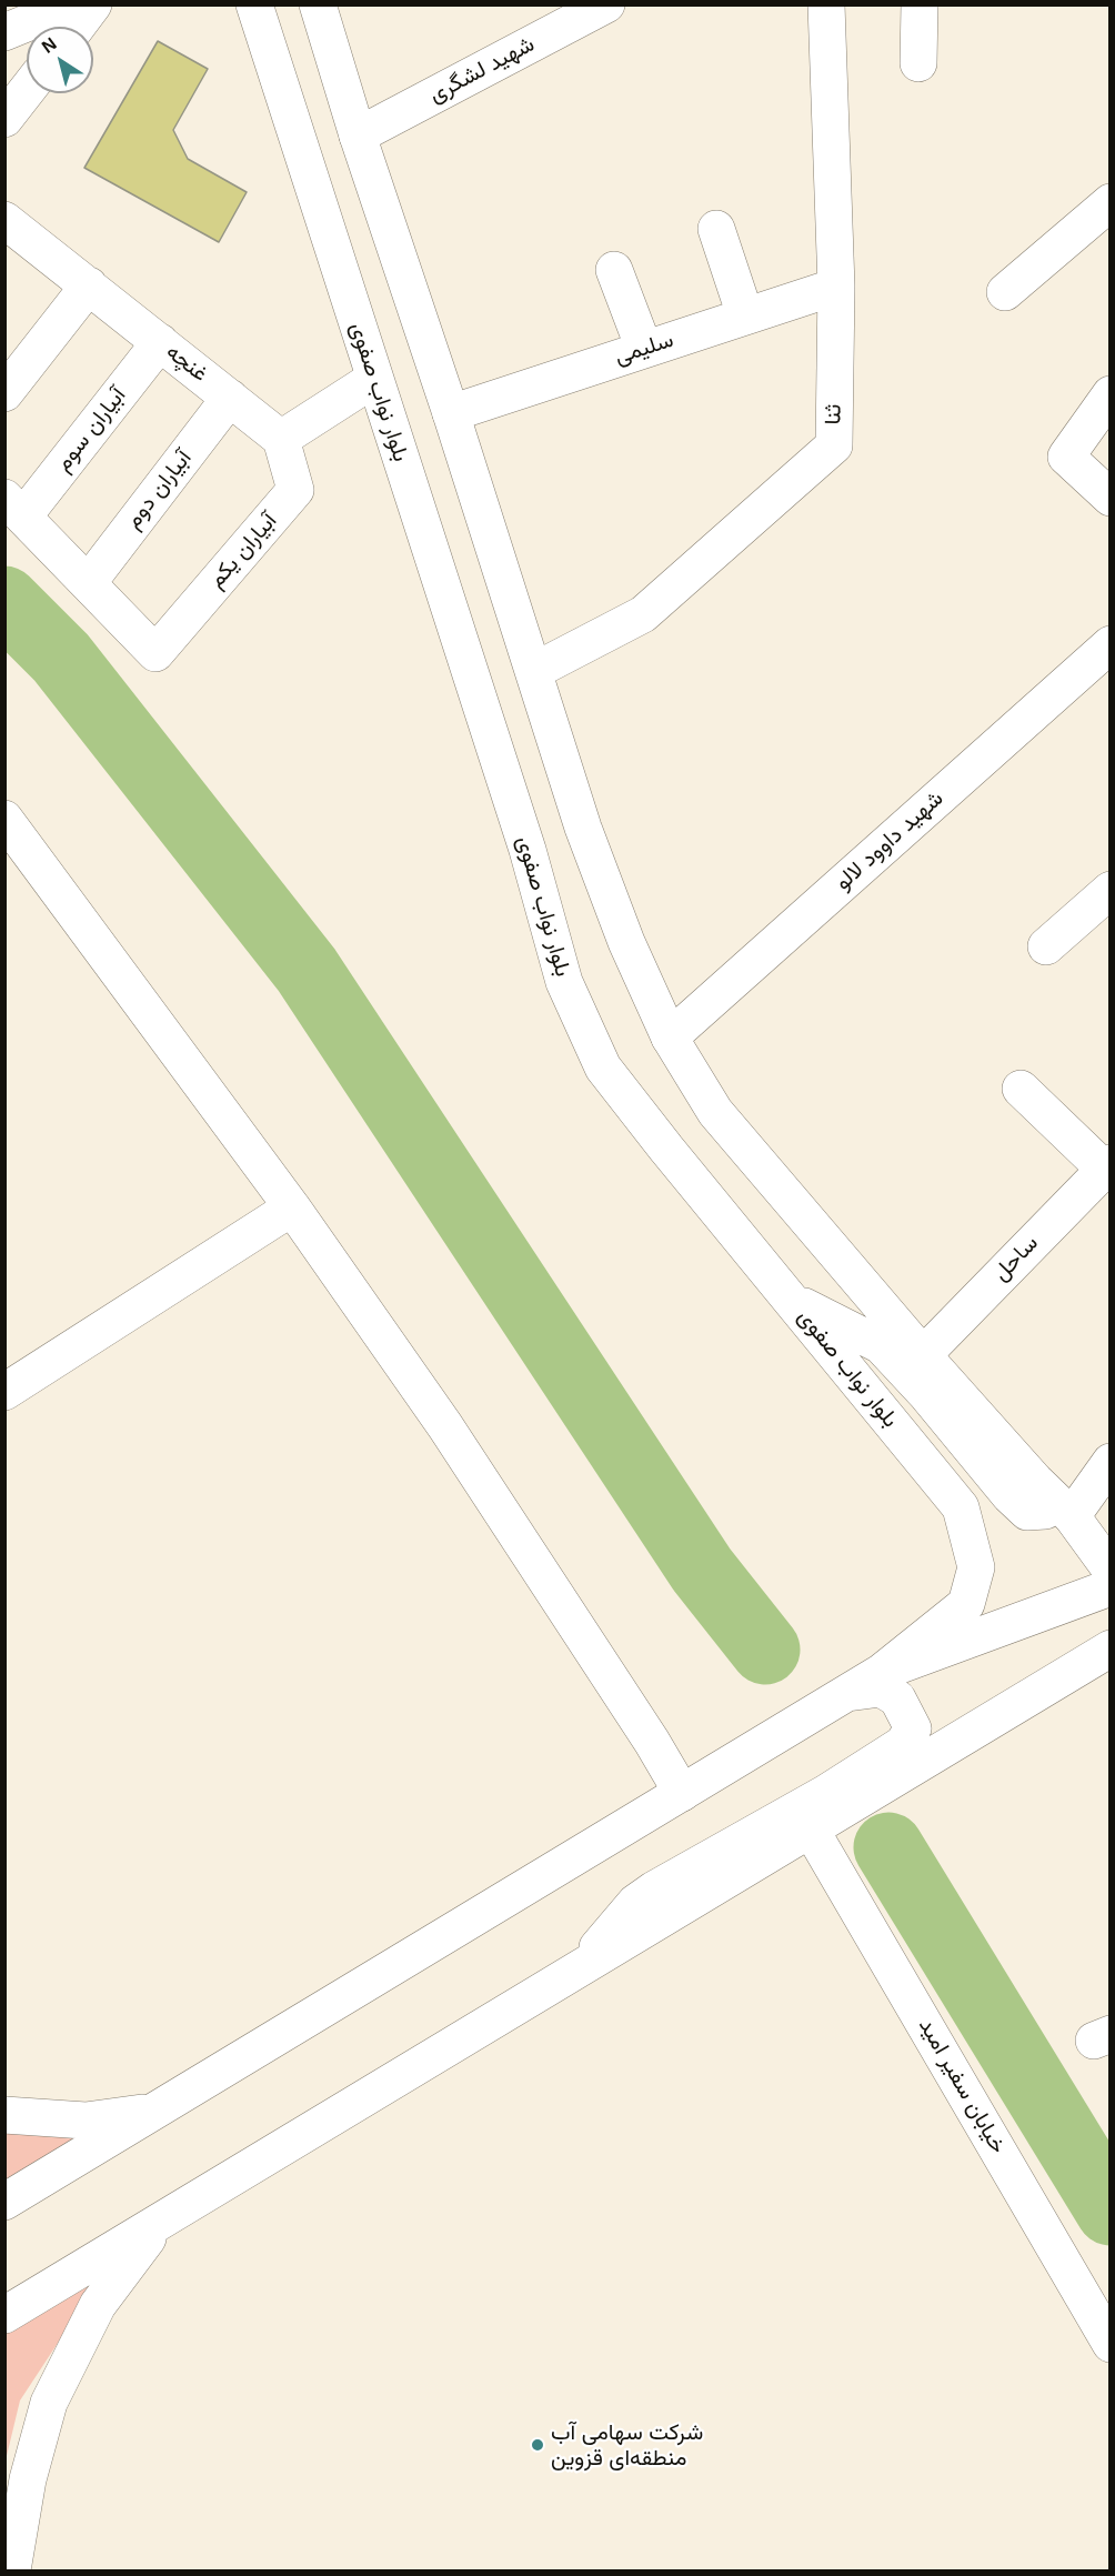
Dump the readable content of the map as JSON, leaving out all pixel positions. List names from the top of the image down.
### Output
{
  "streets": {
    "main road": [
      "شهید لشگری",
      "سلیمی",
      "غنچه",
      "بلوار نواب صفوی",
      "ثنا",
      "آبیاران سوم",
      "آبیاران دوم",
      "آبیاران یکم",
      "شهید داوود لالو",
      "ساحل",
      "خیابان سفیر امید"
    ]
  },
  "crossings": [
    ["سلیمی", "ثنا"],
    ["غنچه", "آبیاران سوم"],
    ["غنچه", "آبیاران دوم"],
    ["غنچه", "آبیاران یکم"],
    ["آبیاران دوم", "آبیاران یکم"]
  ],
  "places": ["شرکت سهامی آب منطقه‌ای قزوین"],
  "north": "top left"
}
